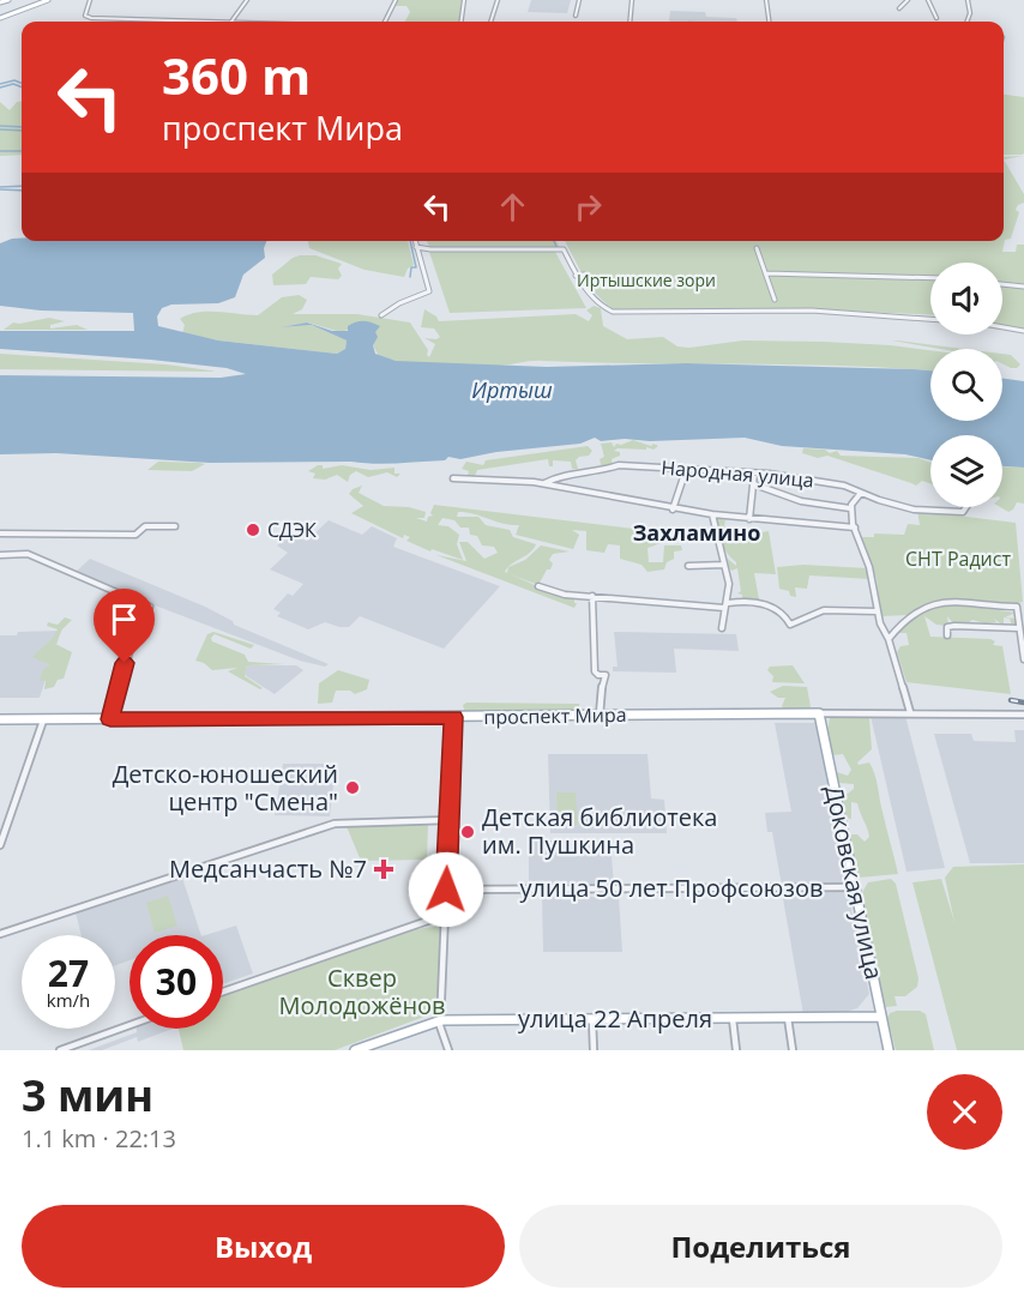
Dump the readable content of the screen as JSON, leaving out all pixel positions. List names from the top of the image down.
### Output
{
  "streets": {
    "main road": ["проспект Мира", "Доковская улица", "улица 22 Апреля"],
    "street": ["Народная улица", "улица 50 лет Профсоюзов"]
  },
  "crossings": [
    ["проспект Мира", "Доковская улица"],
    ["Доковская улица", "улица 50 лет Профсоюзов"],
    ["Доковская улица", "улица 22 Апреля"]
  ],
  "districts": ["Захламино"],
  "water": ["Иртыш"],
  "parks": ["Иртышские зори", "СНТ Радист", "Сквер Молодожёнов"],
  "places": {
    "other": ["СДЭК", "Детско-юношеский центр \"Смена\"", "Детская библиотека им. Пушкина"],
    "health": ["Медсанчасть №7"]
  },
  "page": {
    "turn": ["360 m", "проспект Мира"],
    "speed": "27 km/h",
    "limit": "30",
    "heading": ["3 мин", "1.1 km · 22:13"],
    "buttons": ["Выход", "Поделиться"]
  }
}
